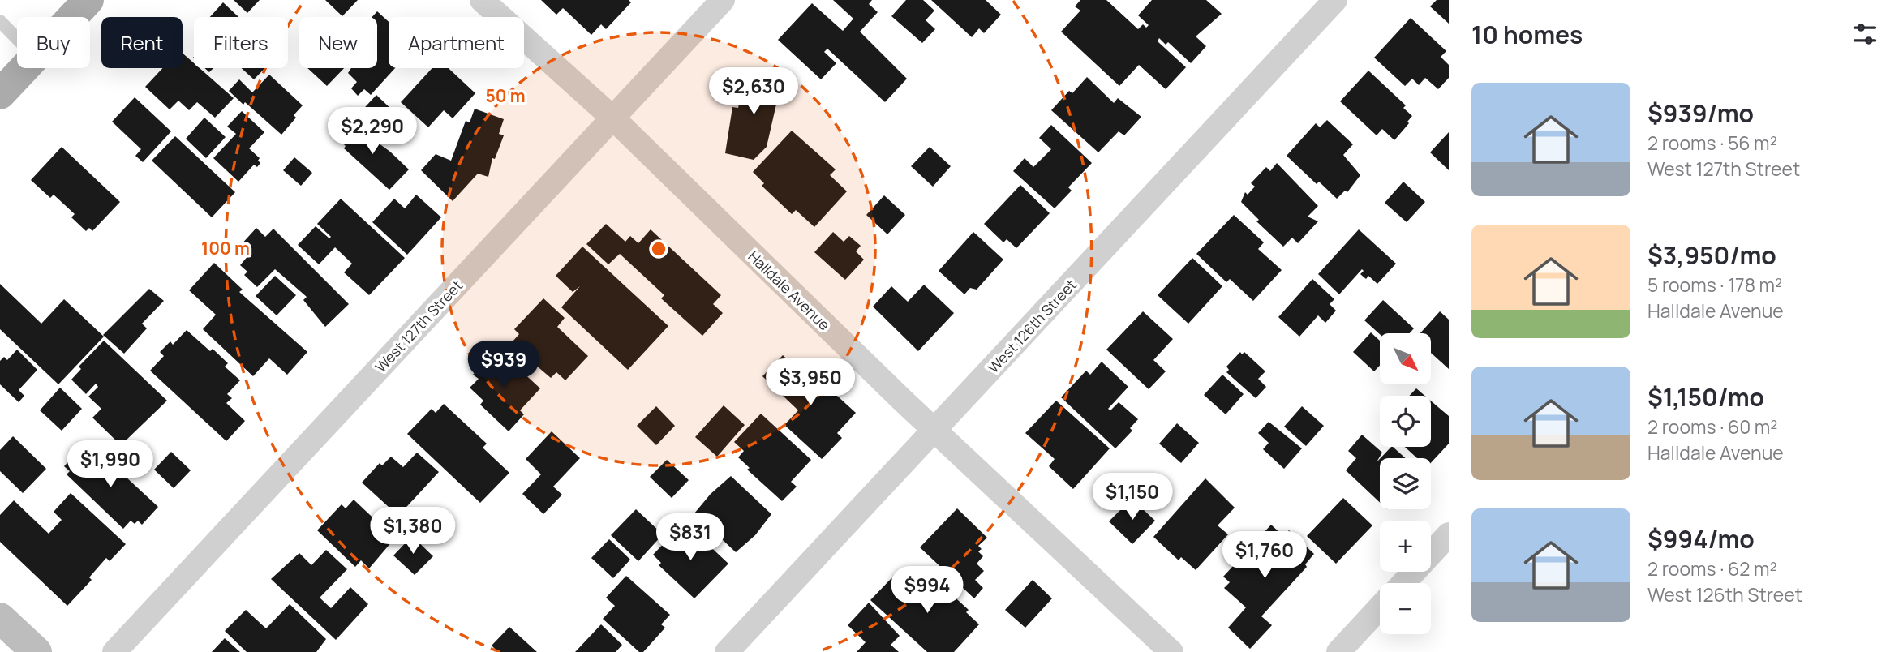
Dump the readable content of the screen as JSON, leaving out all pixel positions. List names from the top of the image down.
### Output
{
  "streets": {
    "street": ["Halldale Avenue", "West 127th Street", "West 126th Street"]
  },
  "crossings": [
    ["Halldale Avenue", "West 127th Street"],
    ["Halldale Avenue", "West 126th Street"]
  ],
  "north": "bottom right",
  "page": {
    "heading": "10 homes",
    "chip": [
      "Buy",
      "Rent",
      "Filters",
      "New",
      "Apartment"
    ],
    "price": [
      "$2,630",
      "$2,290",
      "$939",
      "$3,950",
      "$1,990",
      "$1,150",
      "$1,380",
      "$831",
      "$1,760",
      "$994"
    ],
    "list": [
      {
        "name": "$939/mo",
        "note": "2 rooms · 56 m² · West 127th Street"
      },
      {
        "name": "$3,950/mo",
        "note": "5 rooms · 178 m² · Halldale Avenue"
      },
      {
        "name": "$1,150/mo",
        "note": "2 rooms · 60 m² · Halldale Avenue"
      },
      {
        "name": "$994/mo",
        "note": "2 rooms · 62 m² · West 126th Street"
      }
    ],
    "map_buttons": ["+", "−"]
  },
  "rings": ["50 m", "100 m"]
}
